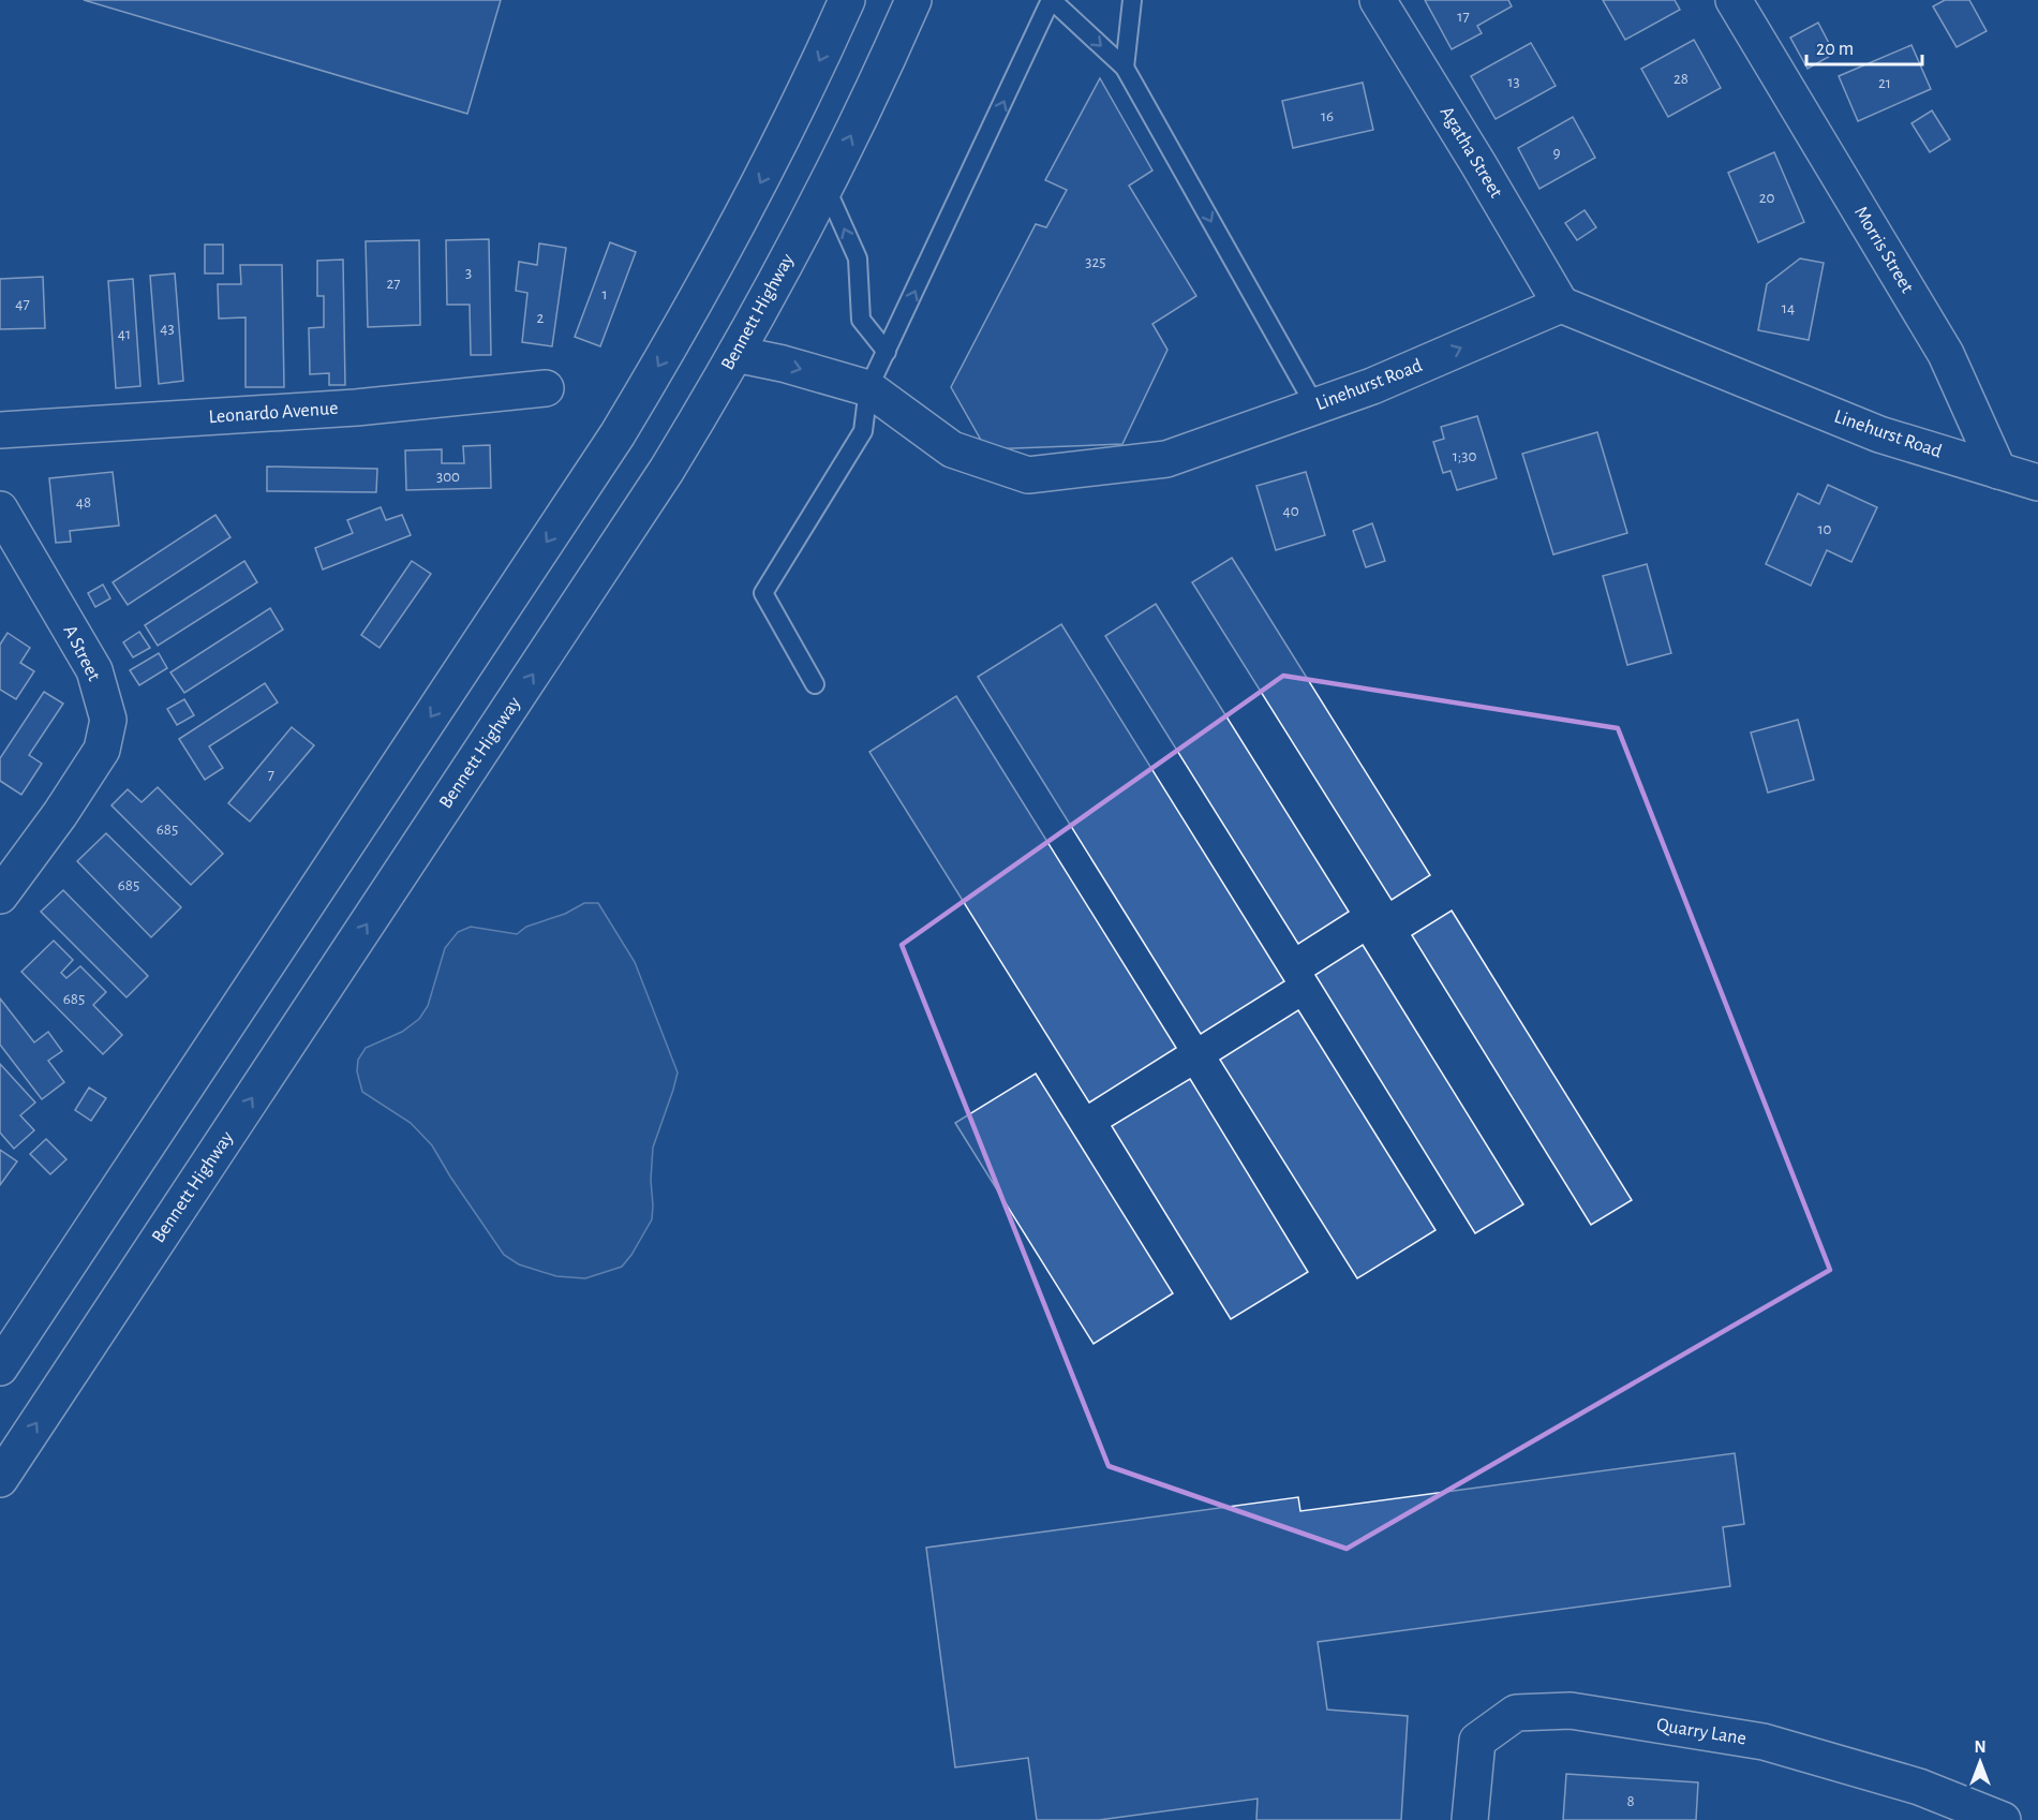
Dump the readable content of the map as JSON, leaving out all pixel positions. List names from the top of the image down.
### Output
{
  "streets": {
    "main road": [
      "Agatha Street",
      "Morris Street",
      "Bennett Highway",
      "Linehurst Road",
      "Leonardo Avenue",
      "A Street",
      "Quarry Lane"
    ]
  },
  "crossings": [
    ["Agatha Street", "Linehurst Road"],
    ["Morris Street", "Linehurst Road"],
    ["Bennett Highway", "Linehurst Road"]
  ],
  "house_numbers": [
    "17",
    "28",
    "13",
    "21",
    "16",
    "9",
    "20",
    "325",
    "3",
    "27",
    "1",
    "47",
    "14",
    "2",
    "43",
    "41",
    "1;30",
    "300",
    "48",
    "40",
    "10",
    "7",
    "685",
    "685",
    "685",
    "8"
  ],
  "scale_bar": "20 m",
  "north": "top"
}
